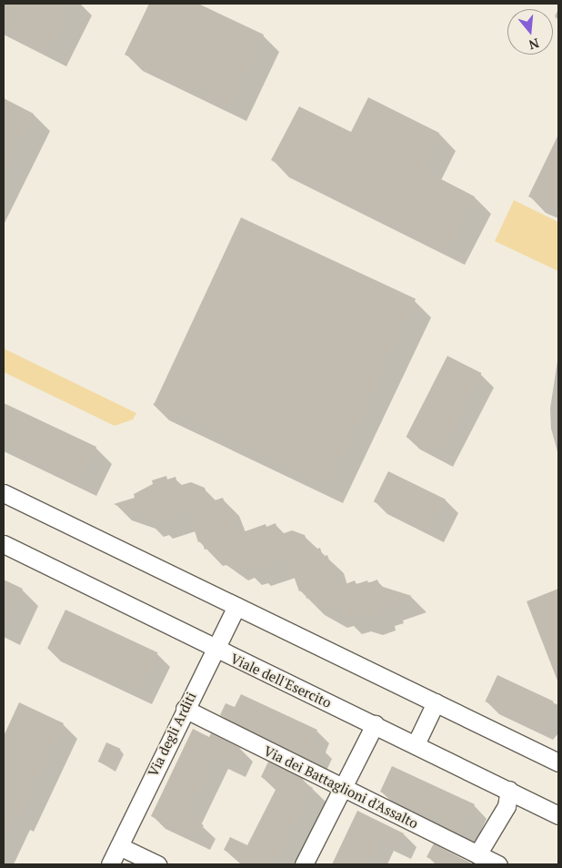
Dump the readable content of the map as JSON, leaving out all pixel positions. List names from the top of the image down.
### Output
{
  "streets": {
    "street": ["Viale dell'Esercito", "Via degli Arditi", "Via dei Battaglioni d'Assalto"]
  },
  "crossings": [
    ["Viale dell'Esercito", "Via degli Arditi"],
    ["Via degli Arditi", "Via dei Battaglioni d'Assalto"]
  ],
  "north": "bottom"
}
